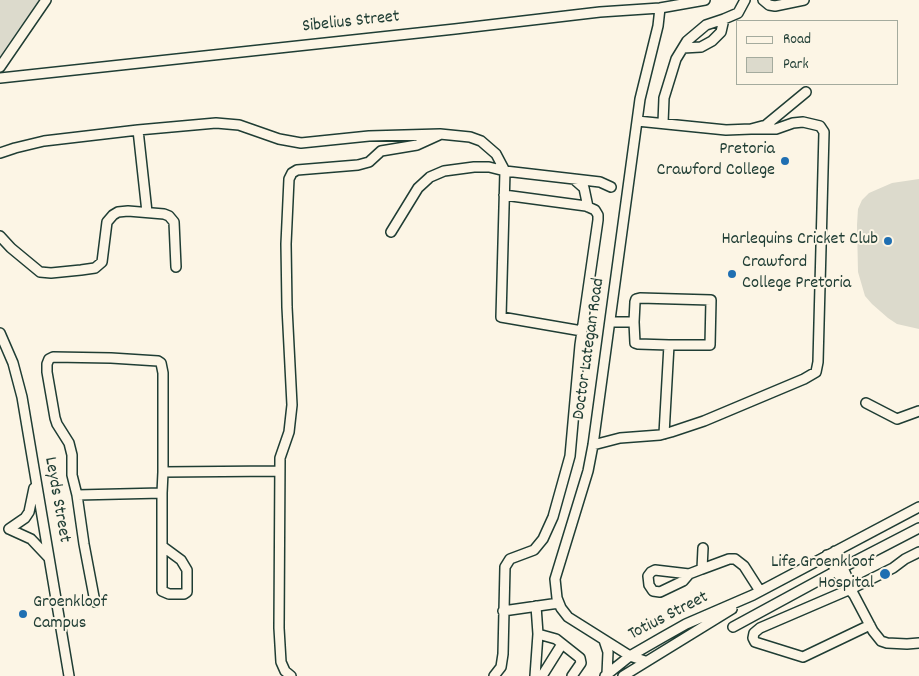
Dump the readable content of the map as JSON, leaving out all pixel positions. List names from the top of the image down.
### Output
{
  "streets": {
    "street": [
      "Sibelius Street",
      "Doctor Lategan Road",
      "Leyds Street",
      "Totius Street"
    ]
  },
  "crossings": [
    ["Sibelius Street", "Doctor Lategan Road"]
  ],
  "places": [
    "Pretoria Crawford College",
    "Harlequins Cricket Club",
    "Crawford College Pretoria",
    "Life Groenkloof Hospital",
    "Groenkloof Campus"
  ],
  "legend": ["Road", "Park"]
}
